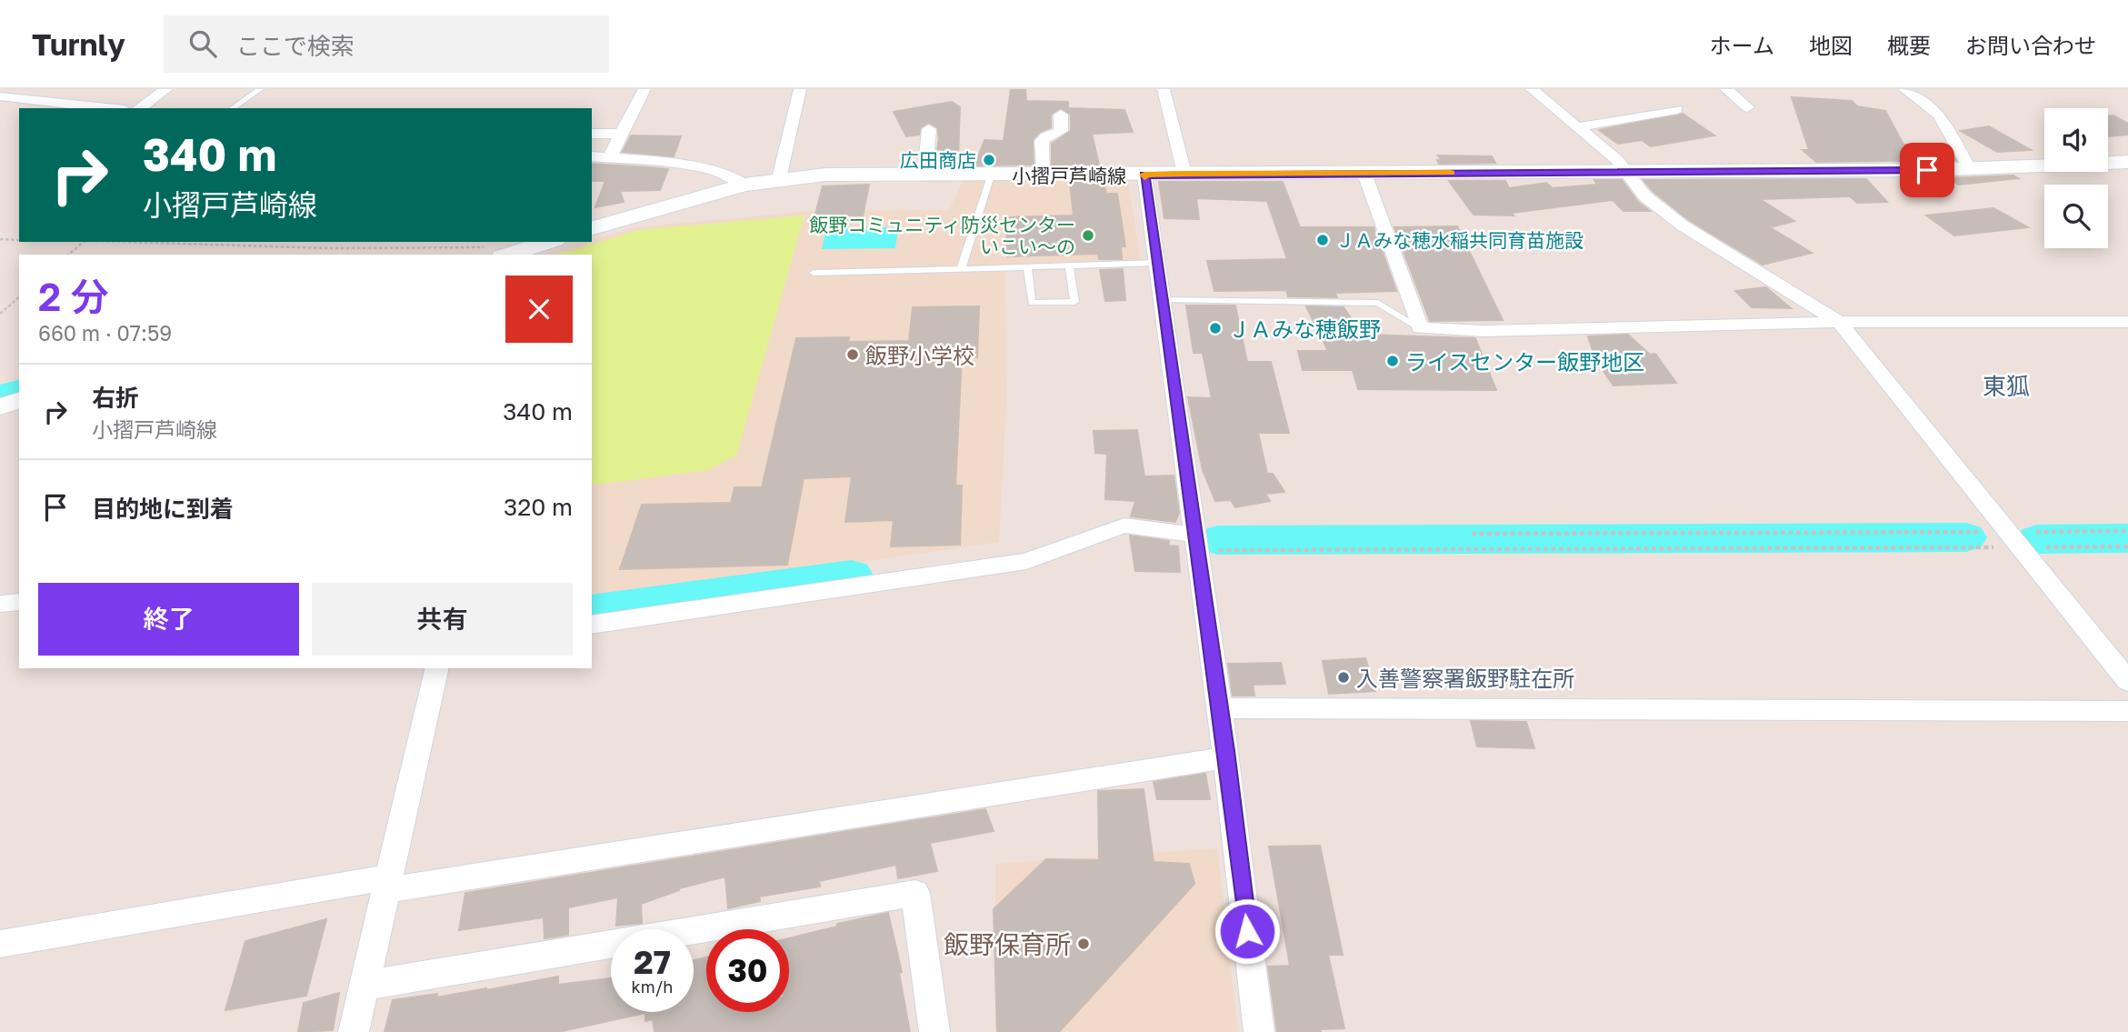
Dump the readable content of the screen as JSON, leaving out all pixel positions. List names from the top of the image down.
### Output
{
  "streets": {
    "main road": ["小摺戸芦崎線"]
  },
  "districts": ["東狐"],
  "places": [
    "広田商店",
    "飯野コミュニティ防災センター いこい～の",
    "ＪＡみな穂水稲共同育苗施設",
    "ＪＡみな穂飯野",
    "飯野小学校",
    "ライスセンター飯野地区",
    "入善警察署飯野駐在所",
    "飯野保育所"
  ],
  "page": {
    "header": "Turnly",
    "search": "ここで検索",
    "nav": [
      "ホーム",
      "地図",
      "概要",
      "お問い合わせ"
    ],
    "turn": ["340 m", "小摺戸芦崎線"],
    "heading": ["2 分", "660 m · 07:59"],
    "list": [
      {
        "name": "右折",
        "note": "小摺戸芦崎線",
        "value": "340 m"
      },
      {
        "name": "目的地に到着",
        "value": "320 m"
      }
    ],
    "buttons": ["終了", "共有"],
    "speed": "27 km/h",
    "limit": "30"
  }
}
